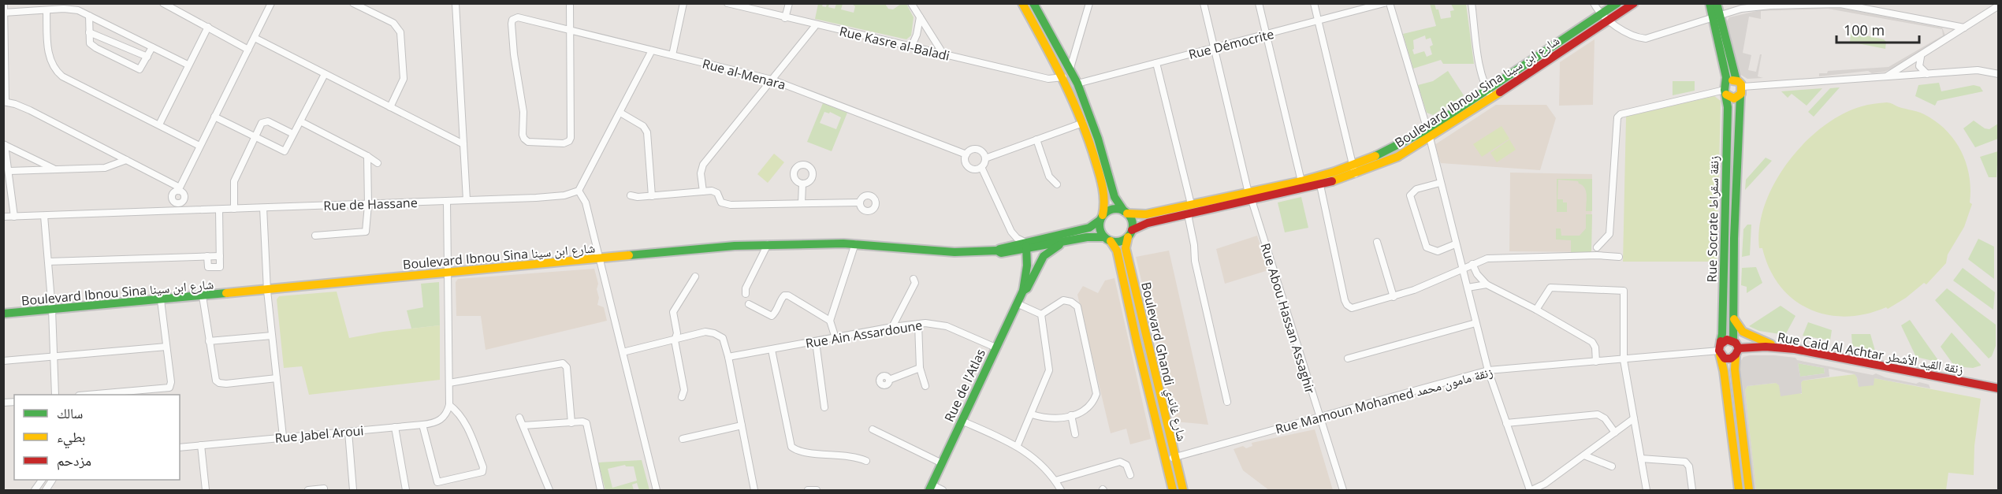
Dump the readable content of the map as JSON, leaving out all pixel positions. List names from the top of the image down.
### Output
{
  "streets": {
    "main road": [
      "Boulevard Ibnou Sina شارع ابن سينا",
      "Rue Socrate زنقة سقراط",
      "Rue Caid Al Achtar زنقة القيد الأشطر",
      "Boulevard Ghandi شارع غاندي",
      "Rue de l'Atlas"
    ],
    "street": [
      "Rue Kasre al-Baladi",
      "Rue Démocrite",
      "Rue al-Menara",
      "Rue de Hassane",
      "Rue Abou Hassan Assaghir",
      "Rue Ain Assardoune",
      "Rue Mamoun Mohamed زنقة مامون محمد",
      "Rue Jabel Aroui"
    ]
  },
  "crossings": [
    ["Rue Démocrite", "Rue Abou Hassan Assaghir"],
    ["Boulevard Ibnou Sina شارع ابن سينا", "Rue Abou Hassan Assaghir"],
    ["Boulevard Ibnou Sina شارع ابن سينا", "Boulevard Ghandi شارع غاندي"],
    ["Boulevard Ibnou Sina شارع ابن سينا", "Rue de l'Atlas"],
    ["Rue Socrate زنقة سقراط", "Rue Caid Al Achtar زنقة القيد الأشطر"],
    ["Rue Socrate زنقة سقراط", "Rue Mamoun Mohamed زنقة مامون محمد"],
    ["Rue Abou Hassan Assaghir", "Rue Mamoun Mohamed زنقة مامون محمد"],
    ["Rue Ain Assardoune", "Rue de l'Atlas"],
    ["Boulevard Ghandi شارع غاندي", "Rue Mamoun Mohamed زنقة مامون محمد"]
  ],
  "legend": ["سالك", "بطيء", "مزدحم"],
  "scale_bar": "100 m"
}
